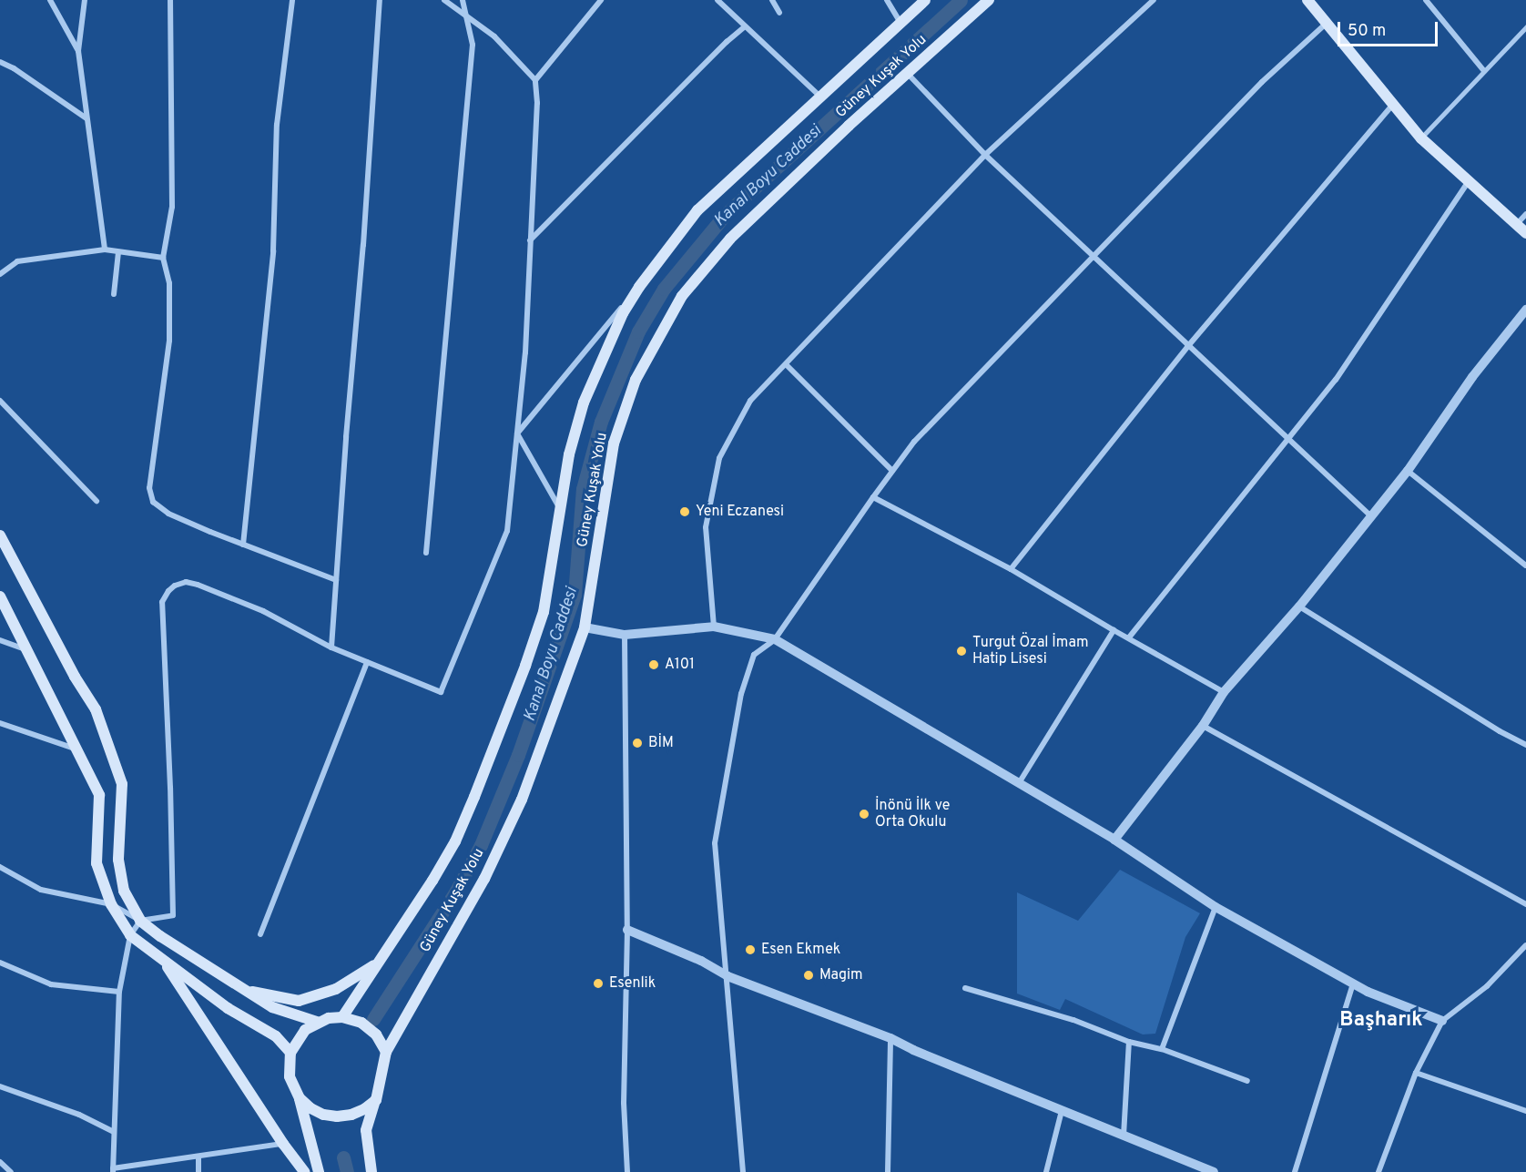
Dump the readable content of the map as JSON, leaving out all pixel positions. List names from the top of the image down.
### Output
{
  "streets": {
    "main road": ["Güney Kuşak Yolu"]
  },
  "districts": ["Başharık"],
  "water": ["Kanal Boyu Caddesi"],
  "places": [
    "Yeni Eczanesi",
    "Turgut Özal İmam Hatip Lisesi",
    "A101",
    "BİM",
    "İnönü İlk ve Orta Okulu",
    "Esen Ekmek",
    "Magim",
    "Esenlik"
  ],
  "scale_bar": "50 m"
}
